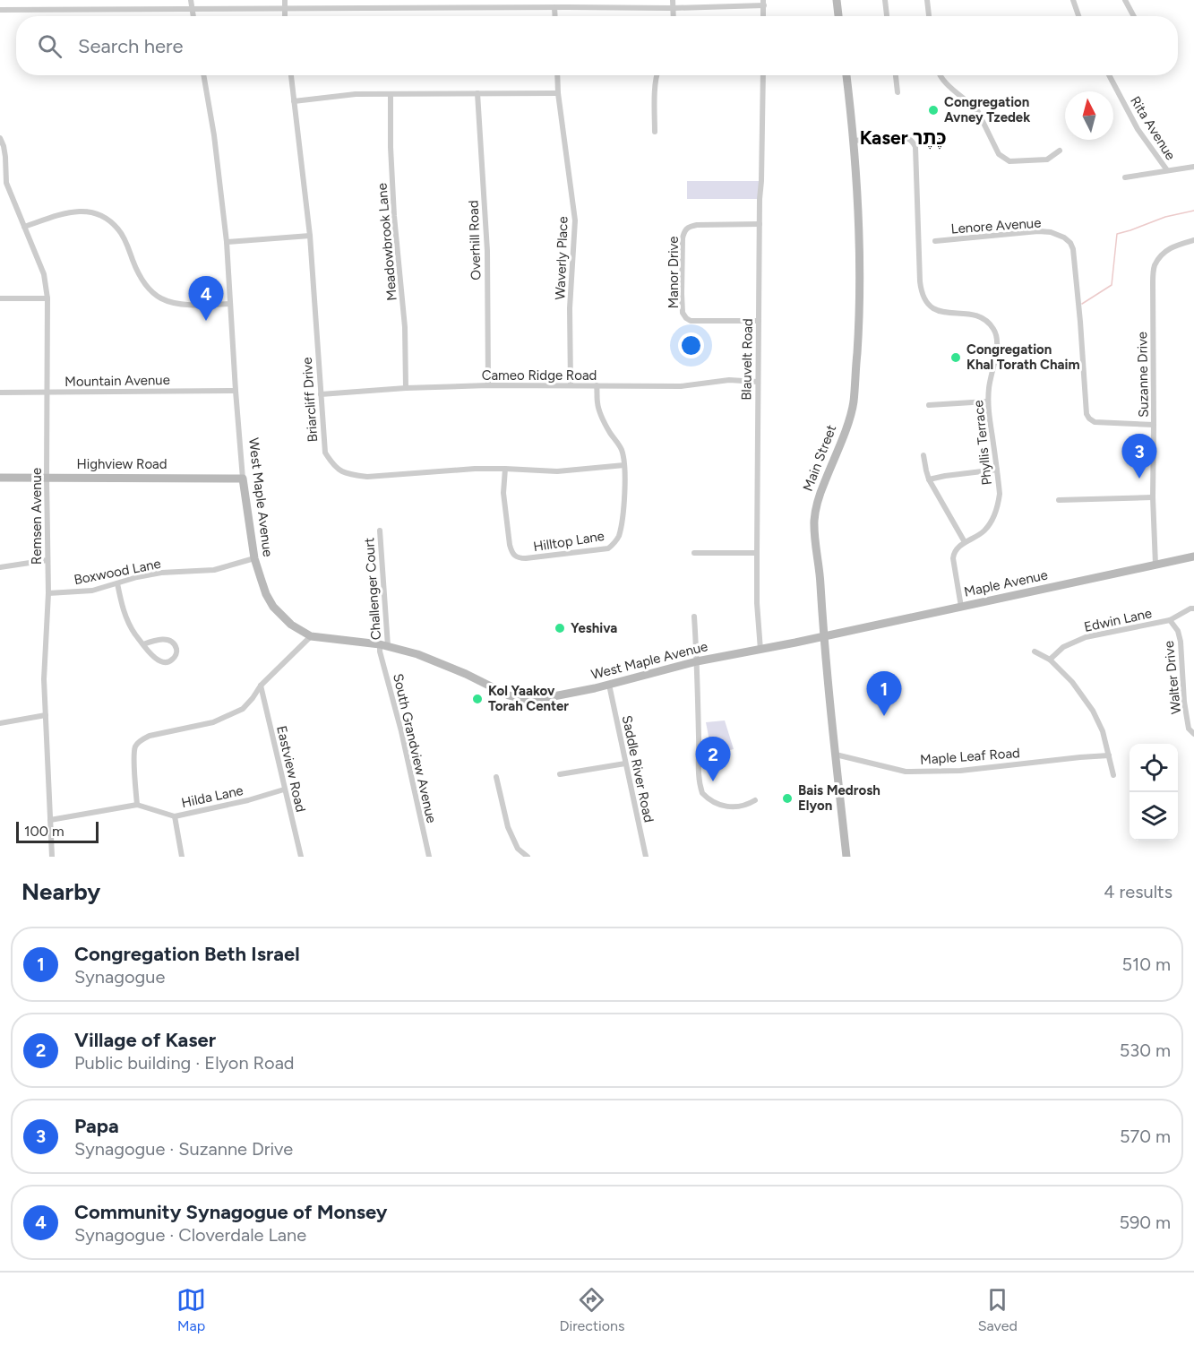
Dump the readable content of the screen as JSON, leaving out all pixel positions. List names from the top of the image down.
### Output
{
  "streets": {
    "street": [
      "Rita Avenue",
      "Lenore Avenue",
      "Overhill Road",
      "Meadowbrook Lane",
      "Waverly Place",
      "Manor Drive",
      "Blauvelt Road",
      "Suzanne Drive",
      "Cameo Ridge Road",
      "Mountain Avenue",
      "Briarcliff Drive",
      "Phyllis Terrace",
      "Main Street",
      "Highview Road",
      "West Maple Avenue",
      "Remsen Avenue",
      "Hilltop Lane",
      "Boxwood Lane",
      "Maple Avenue",
      "Challenger Court",
      "Edwin Lane",
      "Walter Drive",
      "South Grandview Avenue",
      "Maple Leaf Road",
      "Eastview Road",
      "Saddle River Road",
      "Hilda Lane"
    ]
  },
  "crossings": [
    ["Lenore Avenue", "Suzanne Drive"],
    ["Overhill Road", "Cameo Ridge Road"],
    ["Meadowbrook Lane", "Cameo Ridge Road"],
    ["Waverly Place", "Cameo Ridge Road"],
    ["Manor Drive", "Blauvelt Road"],
    ["Blauvelt Road", "Cameo Ridge Road"],
    ["Blauvelt Road", "West Maple Avenue"],
    ["Suzanne Drive", "Maple Avenue"],
    ["Cameo Ridge Road", "Briarcliff Drive"],
    ["Cameo Ridge Road", "Hilltop Lane"],
    ["Mountain Avenue", "West Maple Avenue"],
    ["Mountain Avenue", "Remsen Avenue"],
    ["Briarcliff Drive", "Hilltop Lane"],
    ["Phyllis Terrace", "Main Street"],
    ["Phyllis Terrace", "Maple Avenue"],
    ["Main Street", "West Maple Avenue"],
    ["Main Street", "Maple Avenue"],
    ["Main Street", "Maple Leaf Road"],
    ["Highview Road", "West Maple Avenue"],
    ["Highview Road", "Remsen Avenue"],
    ["West Maple Avenue", "Boxwood Lane"],
    ["West Maple Avenue", "Maple Avenue"],
    ["West Maple Avenue", "Challenger Court"],
    ["West Maple Avenue", "South Grandview Avenue"],
    ["West Maple Avenue", "Saddle River Road"],
    ["Remsen Avenue", "Boxwood Lane"],
    ["Remsen Avenue", "Hilda Lane"],
    ["Challenger Court", "South Grandview Avenue"],
    ["Edwin Lane", "Walter Drive"],
    ["Eastview Road", "Hilda Lane"]
  ],
  "districts": ["Kaser כֶּתֶר"],
  "places": [
    "Congregation Avney Tzedek",
    "Congregation Khal Torath Chaim",
    "Yeshiva",
    "Kol Yaakov Torah Center",
    "Bais Medrosh Elyon"
  ],
  "scale_bar": "100 m",
  "north": "top",
  "page": {
    "search": "Search here",
    "pins": [
      "4",
      "3",
      "1",
      "2"
    ],
    "scale": "100 m",
    "heading": ["Nearby", "4 results"],
    "list": [
      {
        "mark": "1",
        "name": "Congregation Beth Israel",
        "note": "Synagogue",
        "value": "510 m"
      },
      {
        "mark": "2",
        "name": "Village of Kaser",
        "note": "Public building · Elyon Road",
        "value": "530 m"
      },
      {
        "mark": "3",
        "name": "Papa",
        "note": "Synagogue · Suzanne Drive",
        "value": "570 m"
      },
      {
        "mark": "4",
        "name": "Community Synagogue of Monsey",
        "note": "Synagogue · Cloverdale Lane",
        "value": "590 m"
      }
    ],
    "nav": ["Map", "Directions", "Saved"]
  }
}
